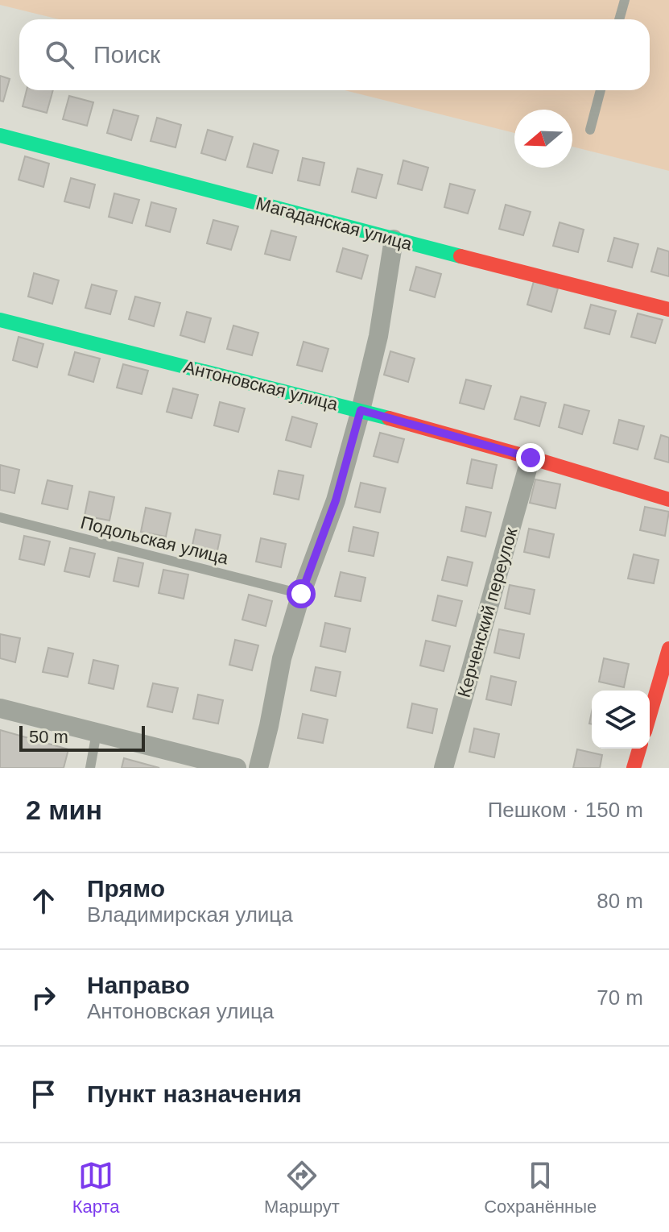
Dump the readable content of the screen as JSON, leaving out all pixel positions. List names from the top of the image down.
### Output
{
  "streets": {
    "street": ["Магаданская улица", "Антоновская улица", "Керченский переулок"],
    "lane": ["Подольская улица"]
  },
  "crossings": [
    ["Антоновская улица", "Керченский переулок"]
  ],
  "scale_bar": "50 m",
  "north": "left",
  "page": {
    "search": "Поиск",
    "scale": "50 m",
    "heading": ["2 мин", "Пешком · 150 m"],
    "list": [
      ["Прямо", "Владимирская улица", "80 m"],
      ["Направо", "Антоновская улица", "70 m"],
      "Пункт назначения"
    ],
    "nav": ["Карта", "Маршрут", "Сохранённые"]
  }
}
